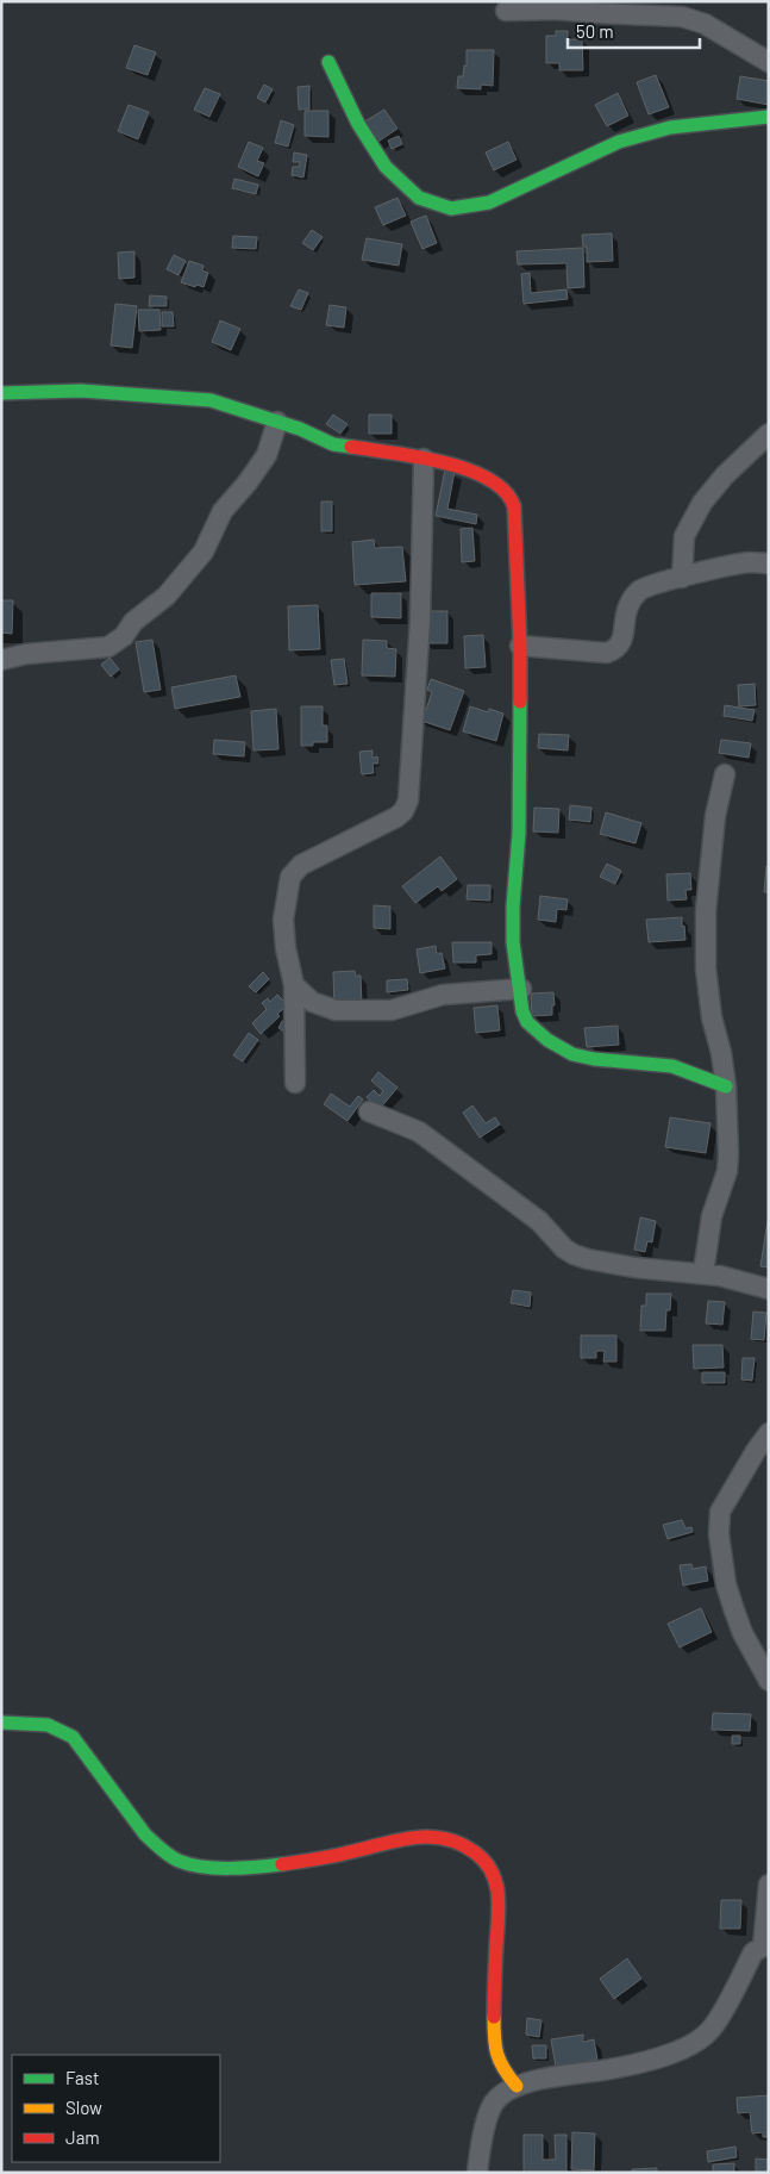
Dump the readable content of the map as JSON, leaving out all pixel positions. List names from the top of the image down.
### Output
{
  "legend": ["Fast", "Slow", "Jam"],
  "scale_bar": "50 m"
}
